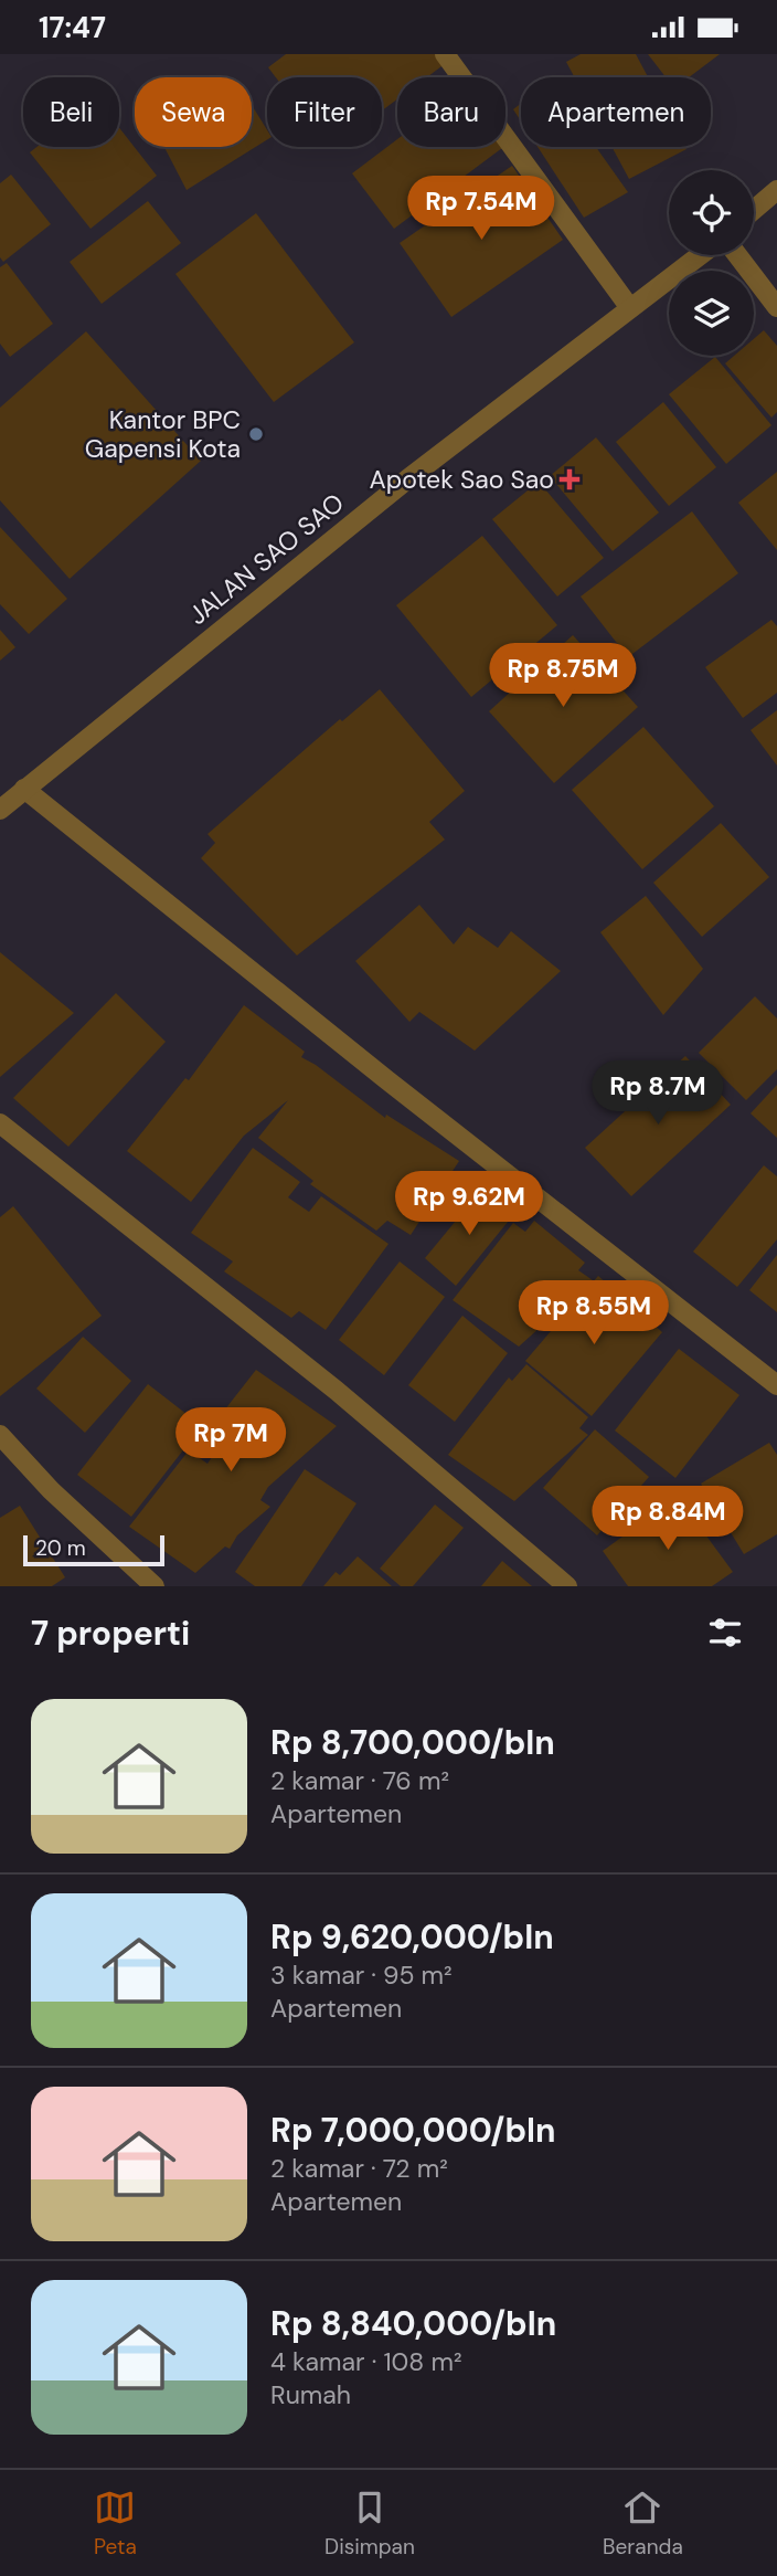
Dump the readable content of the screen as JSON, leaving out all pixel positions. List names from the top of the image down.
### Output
{
  "streets": {
    "street": ["JALAN SAO SAO"]
  },
  "places": {
    "other": ["Kantor BPC Gapensi Kota"],
    "health": ["Apotek Sao Sao"]
  },
  "scale_bar": "20 m",
  "page": {
    "status": "17:47",
    "chip": [
      "Beli",
      "Sewa",
      "Filter",
      "Baru",
      "Apartemen"
    ],
    "price": [
      "Rp 7.54M",
      "Rp 8.75M",
      "Rp 8.7M",
      "Rp 9.62M",
      "Rp 8.55M",
      "Rp 7M",
      "Rp 8.84M"
    ],
    "scale": "20 m",
    "heading": "7 properti",
    "list": [
      {
        "name": "Rp 8,700,000/bln",
        "note": "2 kamar · 76 m² · Apartemen"
      },
      {
        "name": "Rp 9,620,000/bln",
        "note": "3 kamar · 95 m² · Apartemen"
      },
      {
        "name": "Rp 7,000,000/bln",
        "note": "2 kamar · 72 m² · Apartemen"
      },
      {
        "name": "Rp 8,840,000/bln",
        "note": "4 kamar · 108 m² · Rumah"
      }
    ],
    "tabs": ["Peta", "Disimpan", "Beranda"]
  }
}
